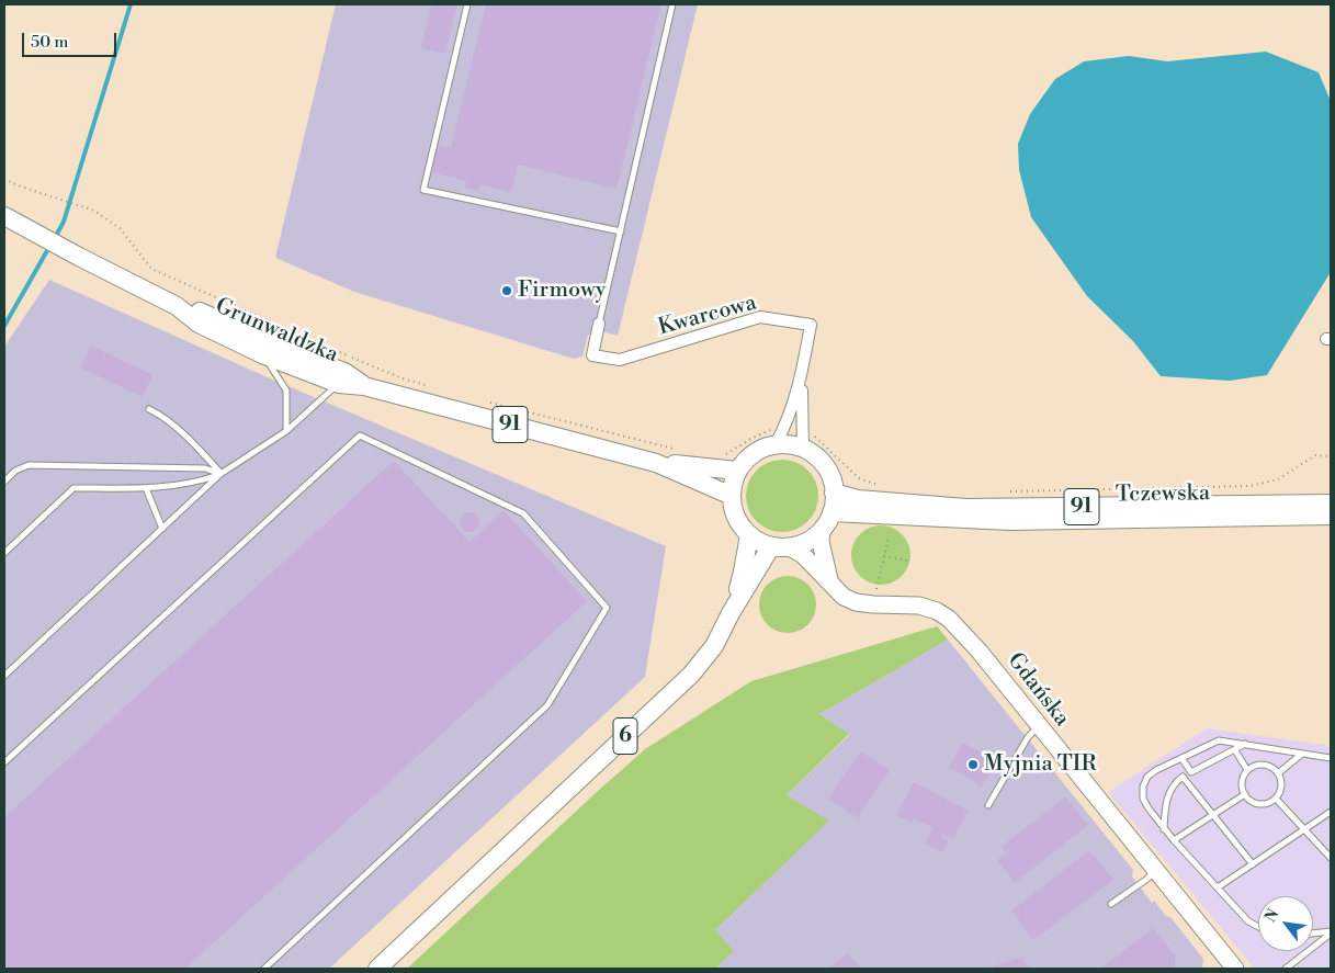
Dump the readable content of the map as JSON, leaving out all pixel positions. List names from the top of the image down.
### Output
{
  "streets": {
    "main road": [
      "Grunwaldzka",
      "91",
      "Tczewska",
      "6"
    ],
    "street": ["Kwarcowa", "Gdańska"]
  },
  "crossings": [
    ["Kwarcowa", "Grunwaldzka"],
    ["Kwarcowa", "Tczewska"],
    ["Kwarcowa", "Gdańska"],
    ["Kwarcowa", "6"],
    ["Grunwaldzka", "Tczewska"],
    ["Grunwaldzka", "Gdańska"],
    ["Grunwaldzka", "6"],
    ["Tczewska", "Gdańska"],
    ["Tczewska", "6"],
    ["Gdańska", "6"]
  ],
  "places": ["Firmowy", "Myjnia TIR"],
  "scale_bar": "50 m",
  "north": "top left"
}
